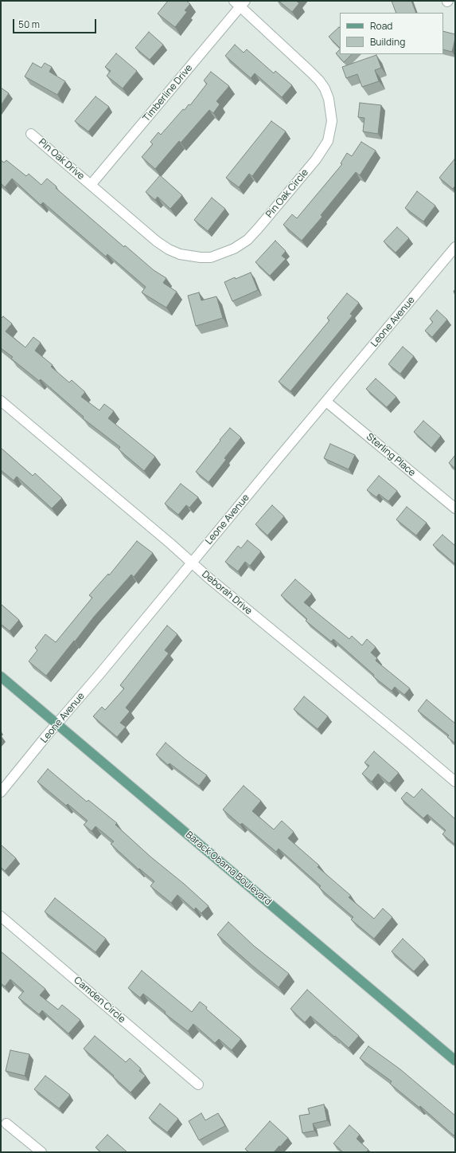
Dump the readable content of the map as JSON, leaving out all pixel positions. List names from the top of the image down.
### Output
{
  "streets": {
    "main road": ["Barack Obama Boulevard"],
    "street": [
      "Timberline Drive",
      "Pin Oak Drive",
      "Pin Oak Circle",
      "Leone Avenue",
      "Sterling Place",
      "Deborah Drive",
      "Camden Circle"
    ]
  },
  "crossings": [
    ["Timberline Drive", "Pin Oak Drive"],
    ["Timberline Drive", "Pin Oak Circle"],
    ["Pin Oak Drive", "Pin Oak Circle"],
    ["Leone Avenue", "Sterling Place"],
    ["Leone Avenue", "Deborah Drive"],
    ["Leone Avenue", "Barack Obama Boulevard"]
  ],
  "legend": ["Road", "Building"],
  "scale_bar": "50 m"
}
